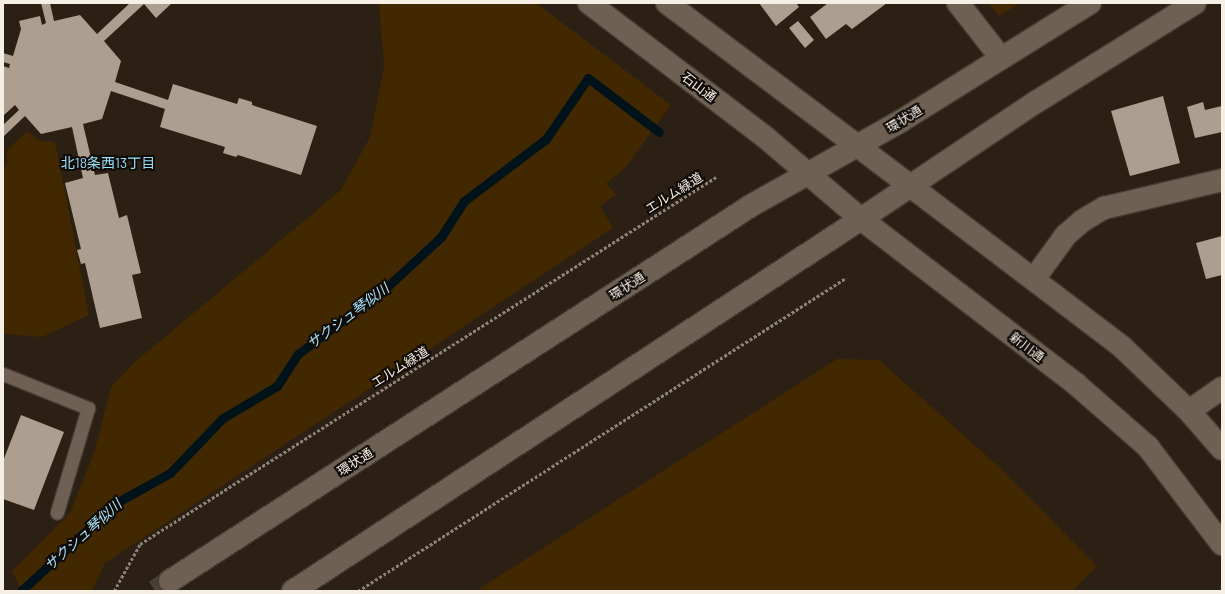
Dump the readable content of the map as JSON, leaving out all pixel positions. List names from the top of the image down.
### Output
{
  "streets": {
    "street": ["石山通", "環状通", "新川通"],
    "path": ["エルム緑道"]
  },
  "crossings": [
    ["石山通", "環状通"],
    ["石山通", "新川通"],
    ["環状通", "新川通"]
  ],
  "districts": ["北18条西13丁目"],
  "water": ["サクシュ琴似川"]
}
